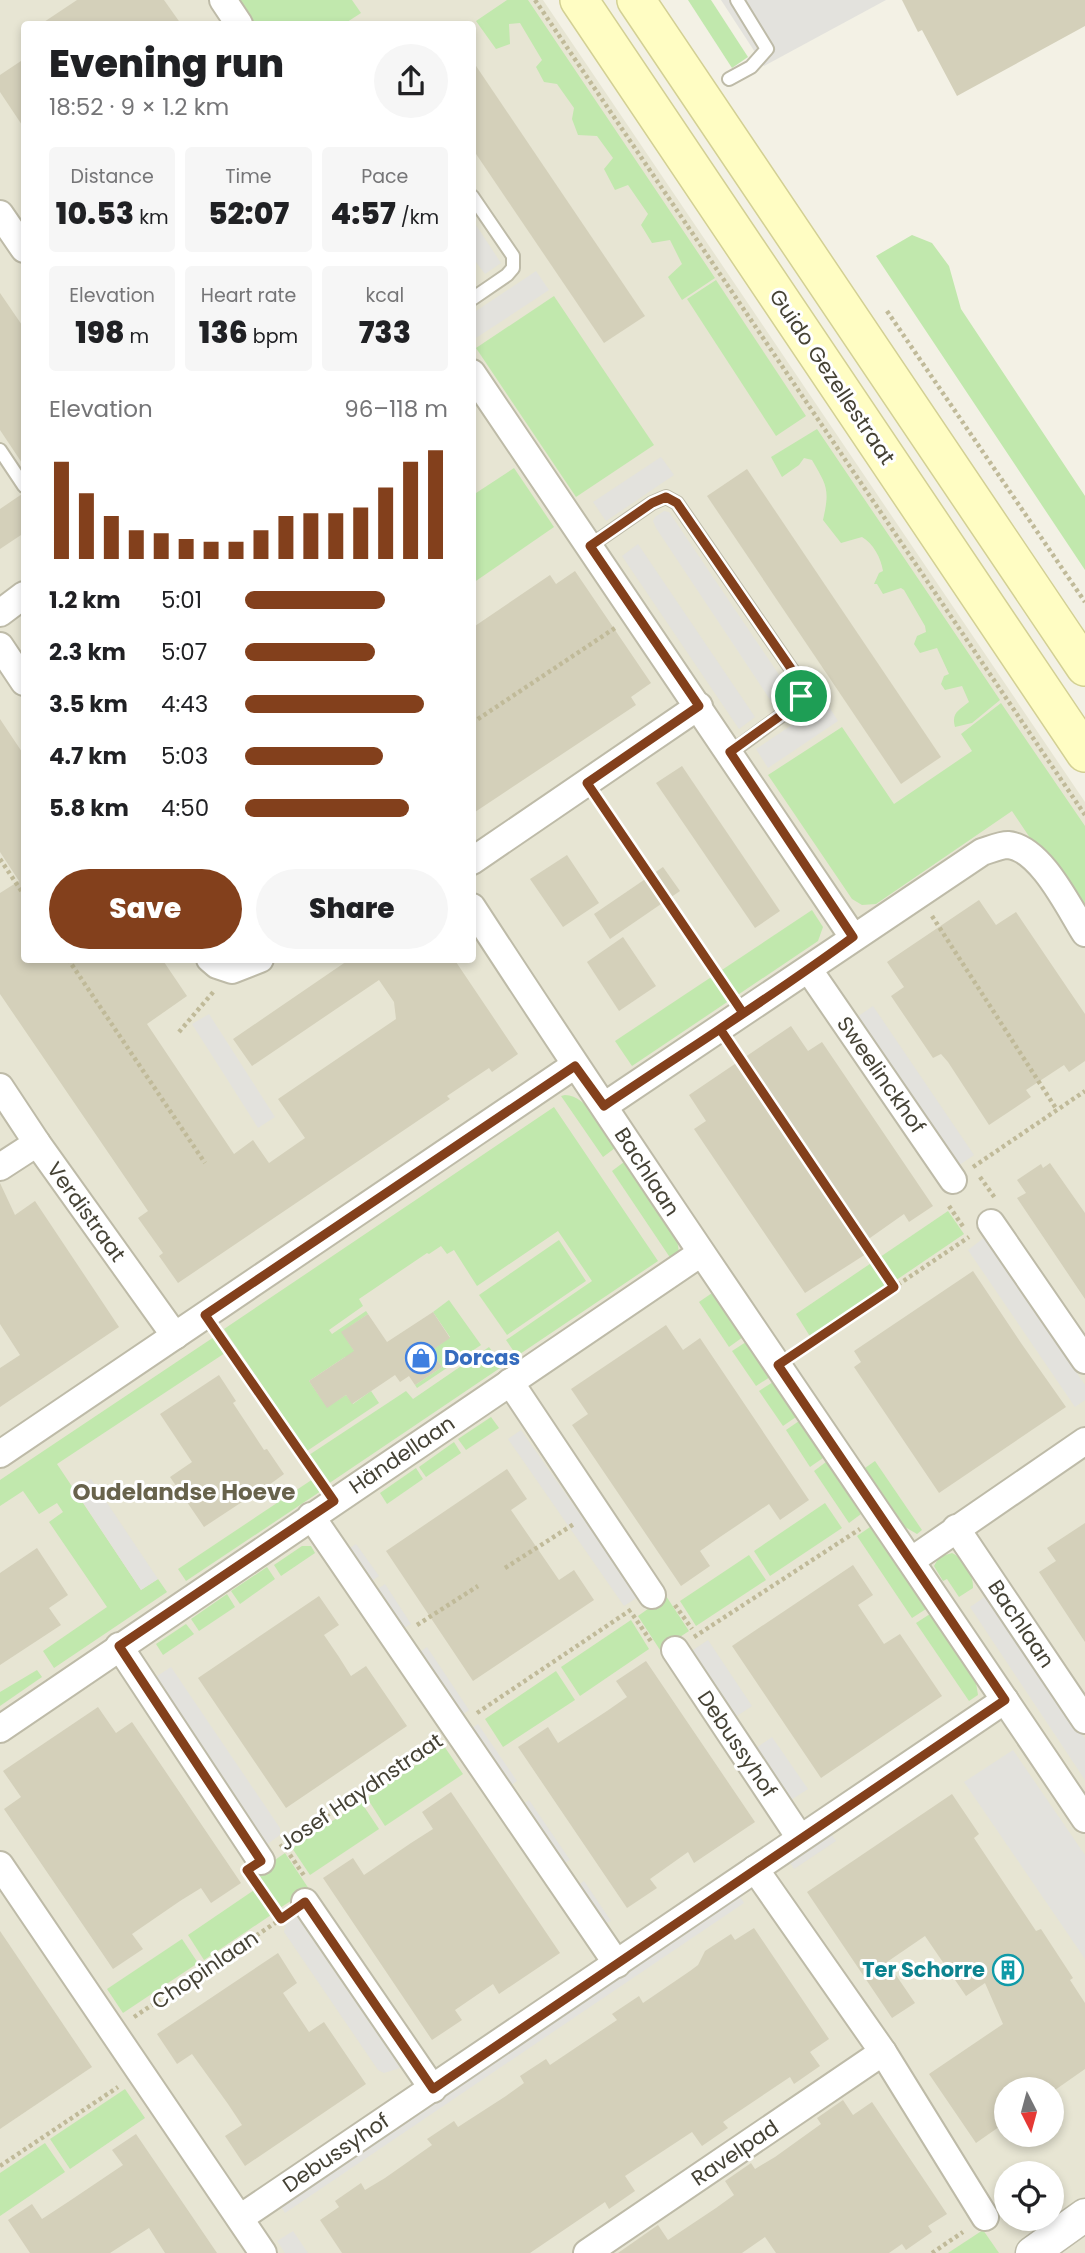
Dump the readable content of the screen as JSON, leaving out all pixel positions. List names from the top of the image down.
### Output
{
  "streets": {
    "main road": ["Guido Gezellestraat"],
    "street": [
      "Sweelinckhof",
      "Bachlaan",
      "Verdistraat",
      "Händellaan",
      "Debussyhof",
      "Josef Haydnstraat",
      "Ravelpad"
    ],
    "path": ["Chopinlaan"]
  },
  "crossings": [
    ["Bachlaan", "Händellaan"],
    ["Bachlaan", "Debussyhof"],
    ["Händellaan", "Josef Haydnstraat"],
    ["Debussyhof", "Josef Haydnstraat"],
    ["Josef Haydnstraat", "Chopinlaan"]
  ],
  "districts": ["Oudelandse Hoeve"],
  "places": {
    "shop": ["Dorcas"],
    "building": ["Ter Schorre"]
  },
  "north": "bottom",
  "page": {
    "heading": ["Evening run", "18:52 · 9 × 1.2 km"],
    "stats": [
      ["Distance", "10.53 km"],
      ["Time", "52:07"],
      ["Pace", "4:57 /km"],
      ["Elevation", "198 m"],
      ["Heart rate", "136 bpm"],
      ["kcal", "733"]
    ],
    "chart": ["Elevation", "96–118 m"],
    "list": [
      {
        "name": "1.2 km",
        "note": "5:01"
      },
      {
        "name": "2.3 km",
        "note": "5:07"
      },
      {
        "name": "3.5 km",
        "note": "4:43"
      },
      {
        "name": "4.7 km",
        "note": "5:03"
      },
      {
        "name": "5.8 km",
        "note": "4:50"
      }
    ],
    "buttons": ["Save", "Share"]
  }
}
